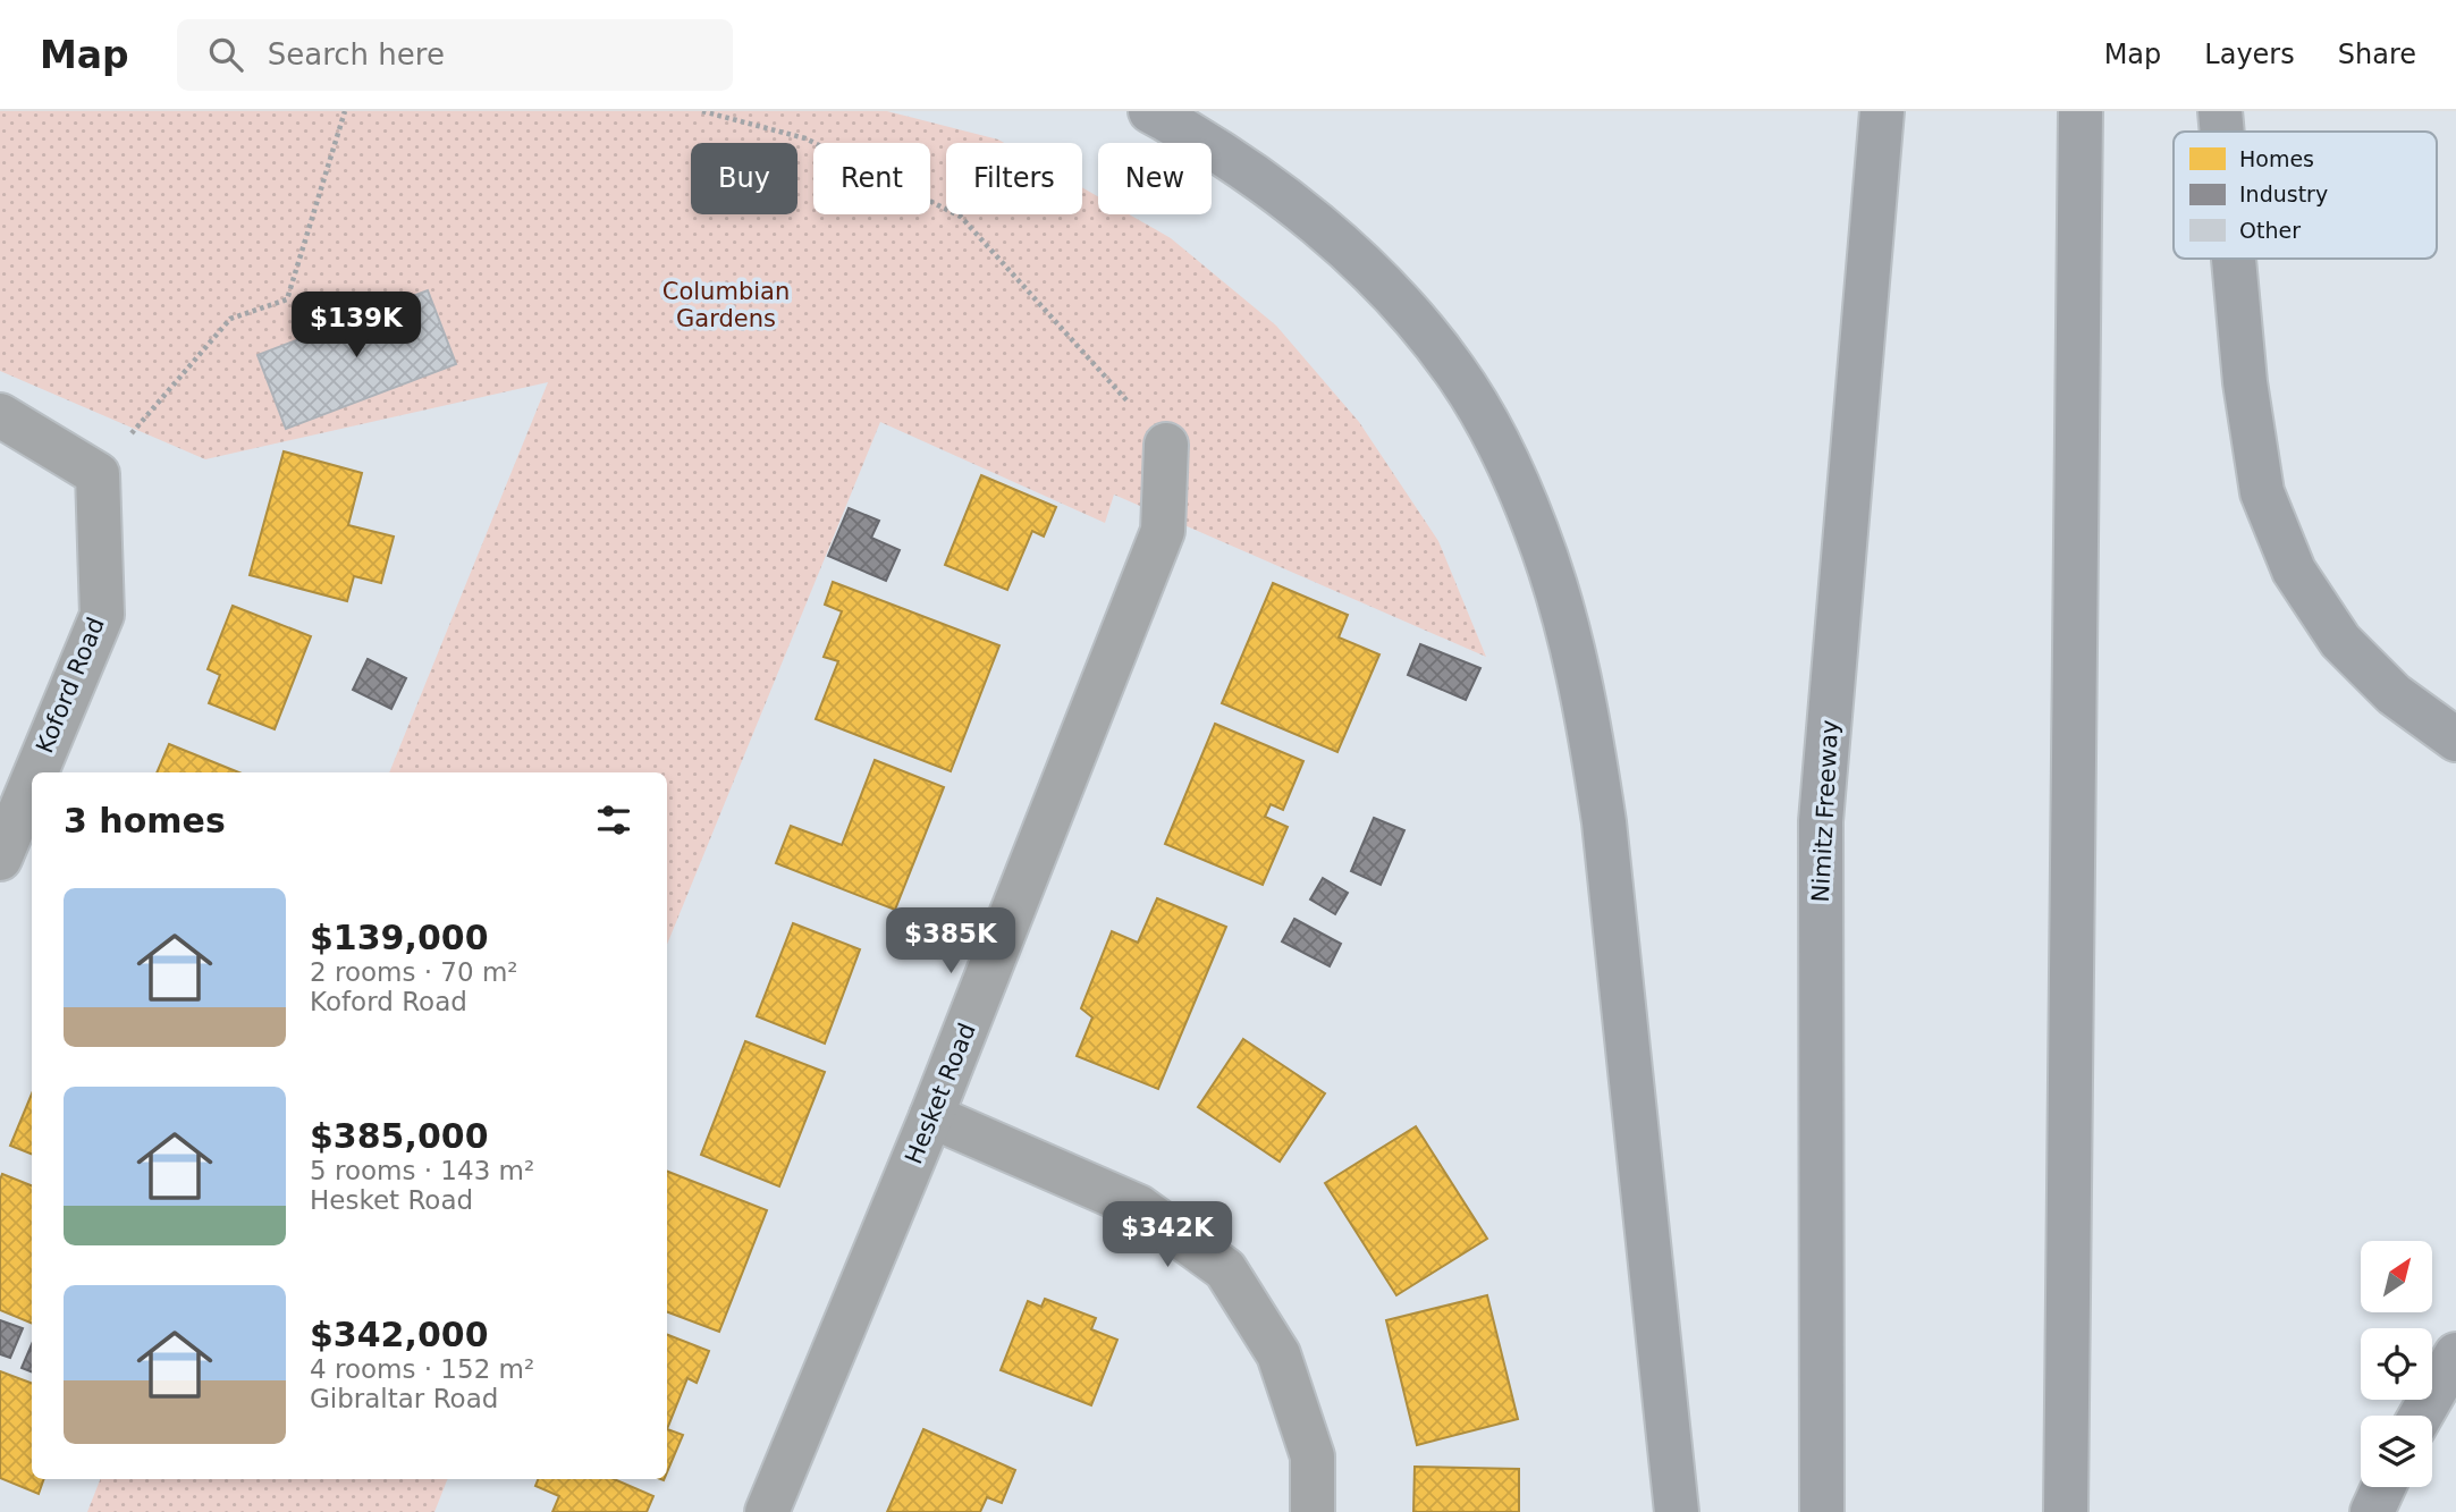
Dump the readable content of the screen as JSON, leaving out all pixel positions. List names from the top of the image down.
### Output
{
  "streets": {
    "highway": ["Nimitz Freeway"],
    "street": ["Koford Road", "Hesket Road"]
  },
  "parks": ["Columbian Gardens"],
  "legend": ["Homes", "Industry", "Other"],
  "north": "top right",
  "page": {
    "header": "Map",
    "search": "Search here",
    "nav": ["Map", "Layers", "Share"],
    "chip": [
      "Buy",
      "Rent",
      "Filters",
      "New"
    ],
    "price": ["$139K", "$385K", "$342K"],
    "heading": "3 homes",
    "list": [
      {
        "name": "$139,000",
        "note": "2 rooms · 70 m² · Koford Road"
      },
      {
        "name": "$385,000",
        "note": "5 rooms · 143 m² · Hesket Road"
      },
      {
        "name": "$342,000",
        "note": "4 rooms · 152 m² · Gibraltar Road"
      }
    ]
  }
}
